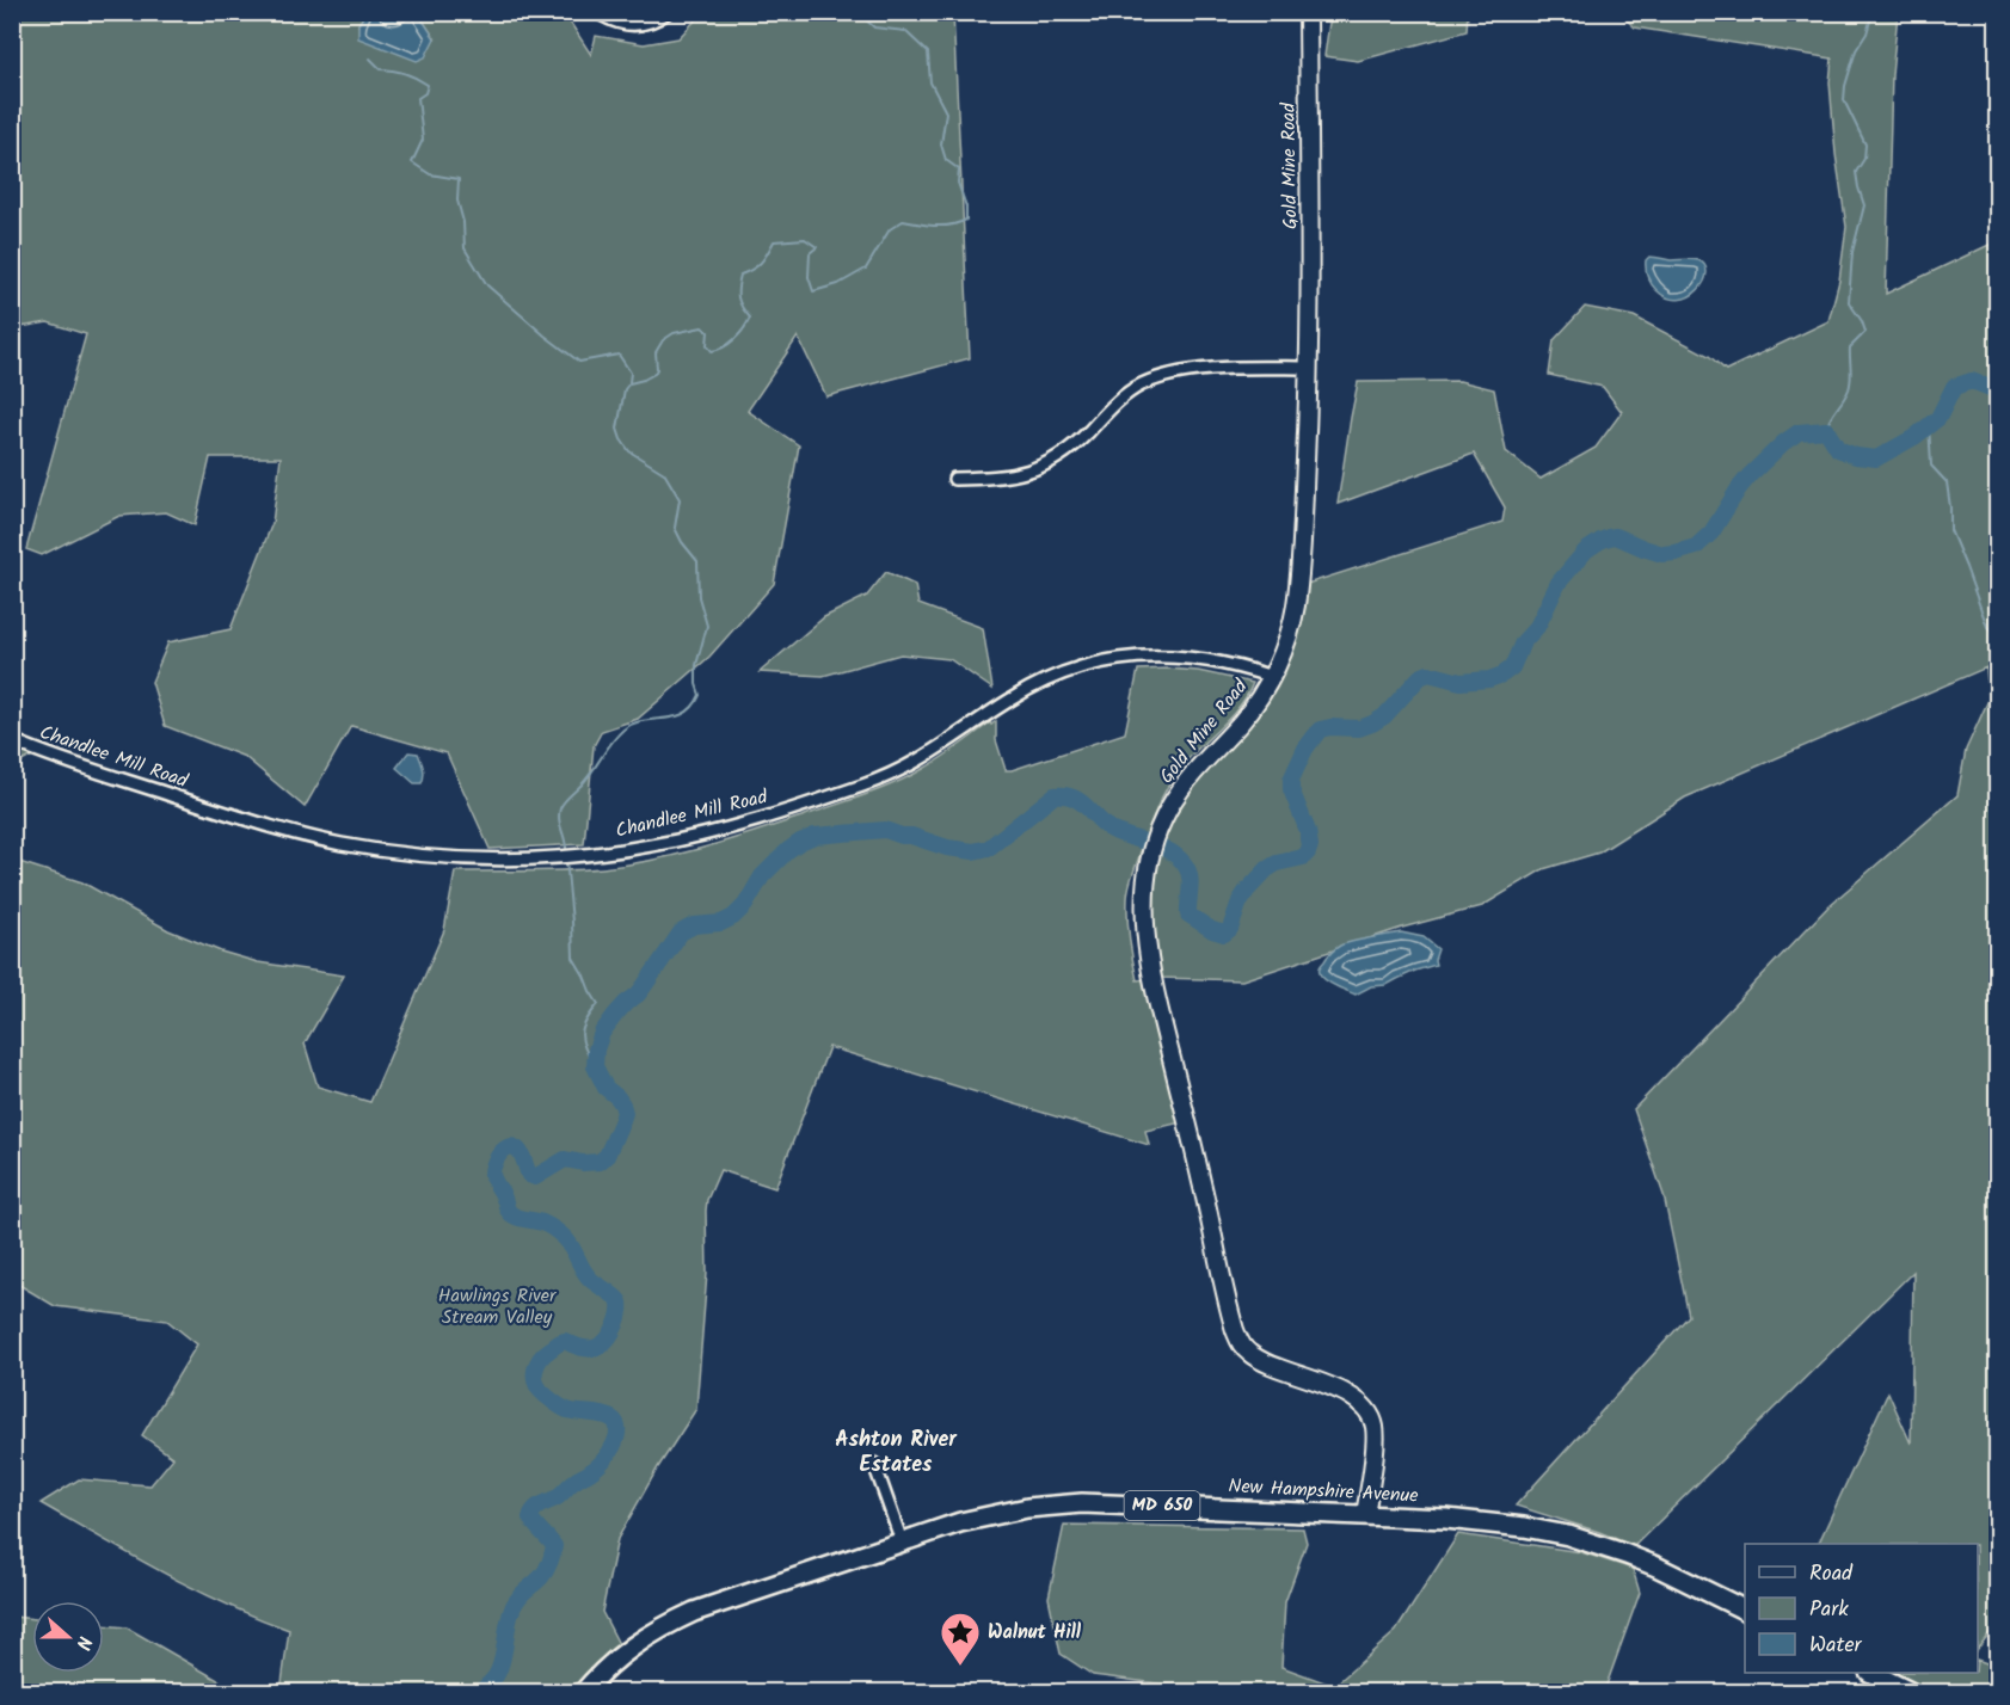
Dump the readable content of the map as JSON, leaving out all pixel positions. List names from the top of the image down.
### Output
{
  "streets": {
    "main road": ["New Hampshire Avenue", "MD 650"],
    "street": ["Gold Mine Road", "Chandlee Mill Road"]
  },
  "crossings": [
    ["Gold Mine Road", "Chandlee Mill Road"],
    ["Gold Mine Road", "New Hampshire Avenue"]
  ],
  "districts": ["Ashton River Estates"],
  "parks": ["Hawlings River Stream Valley"],
  "places": {
    "place": ["Walnut Hill"]
  },
  "legend": ["Road", "Park", "Water"],
  "north": "right"
}
